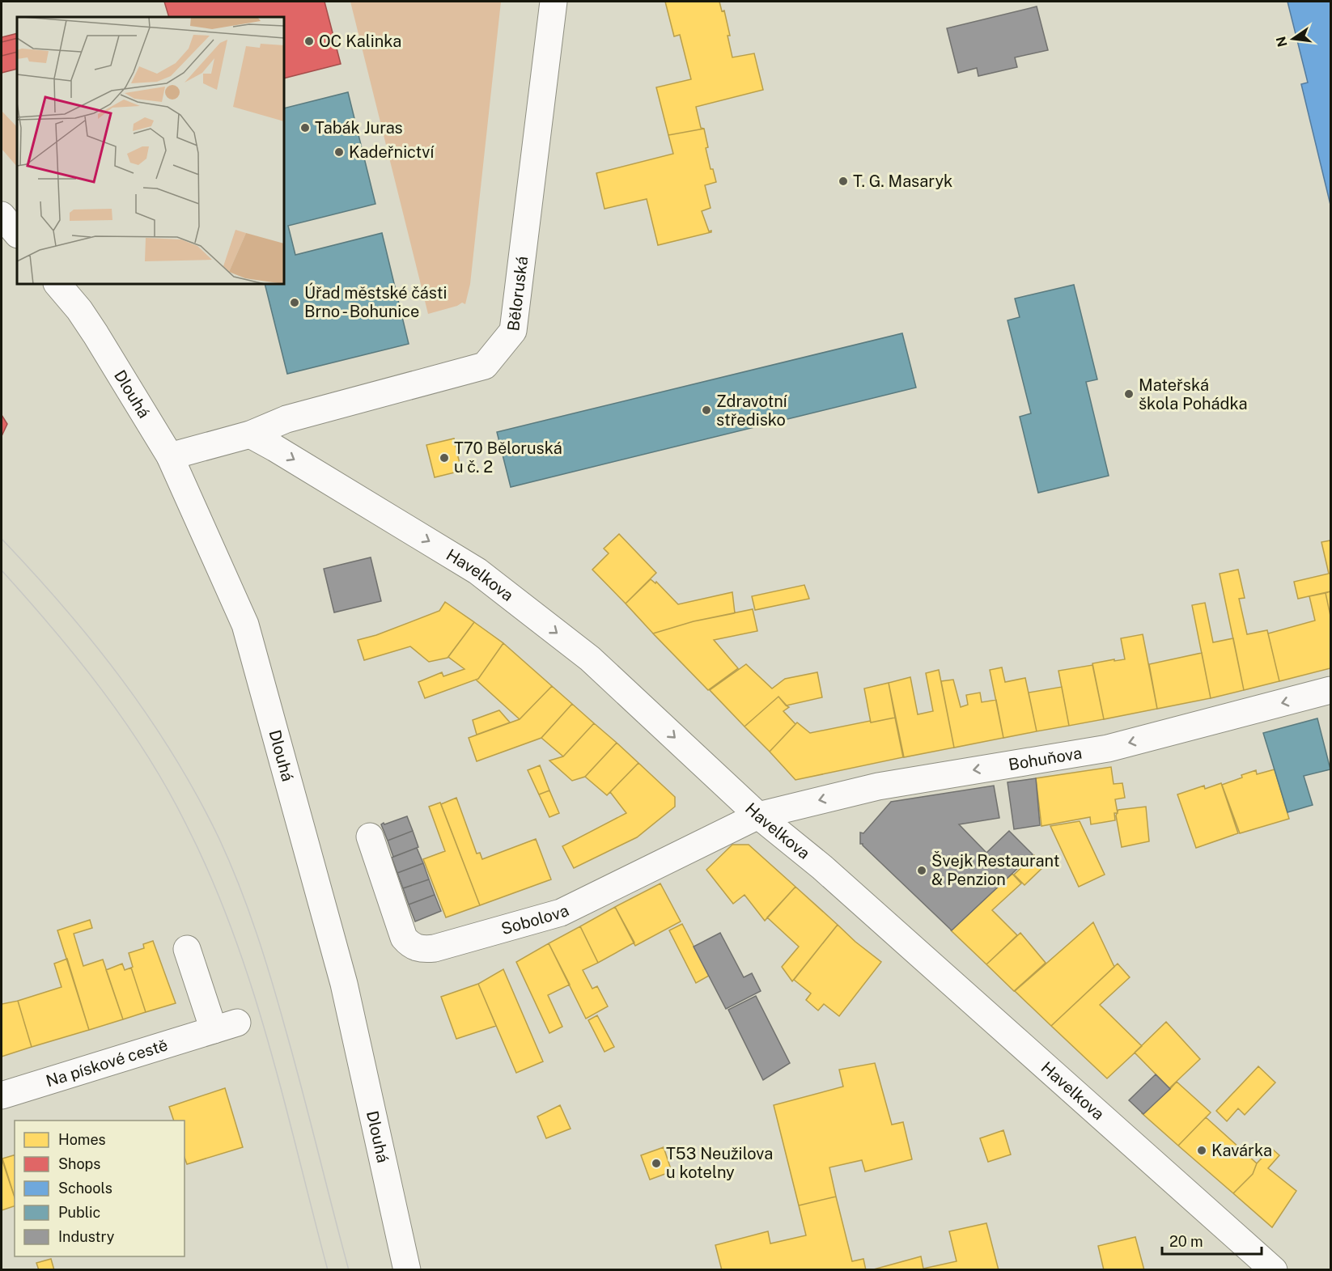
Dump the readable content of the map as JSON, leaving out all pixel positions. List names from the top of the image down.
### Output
{
  "streets": {
    "street": [
      "Běloruská",
      "Dlouhá",
      "Havelkova",
      "Bohuňova",
      "Sobolova",
      "Na pískové cestě"
    ]
  },
  "crossings": [
    ["Běloruská", "Dlouhá"],
    ["Běloruská", "Havelkova"],
    ["Havelkova", "Bohuňova"],
    ["Havelkova", "Sobolova"],
    ["Bohuňova", "Sobolova"]
  ],
  "one_way": ["Havelkova", "Bohuňova"],
  "places": [
    "OC Kalinka",
    "Tabák Juras",
    "Kadeřnictví",
    "T. G. Masaryk",
    "Úřad městské části Brno - Bohunice",
    "Mateřská škola Pohádka",
    "Zdravotní středisko",
    "T70 Běloruská u č. 2",
    "Švejk Restaurant & Penzion",
    "Kavárka",
    "T53 Neužilova u kotelny"
  ],
  "legend": [
    "Homes",
    "Shops",
    "Schools",
    "Public",
    "Industry"
  ],
  "scale_bar": "20 m",
  "north": "left"
}
